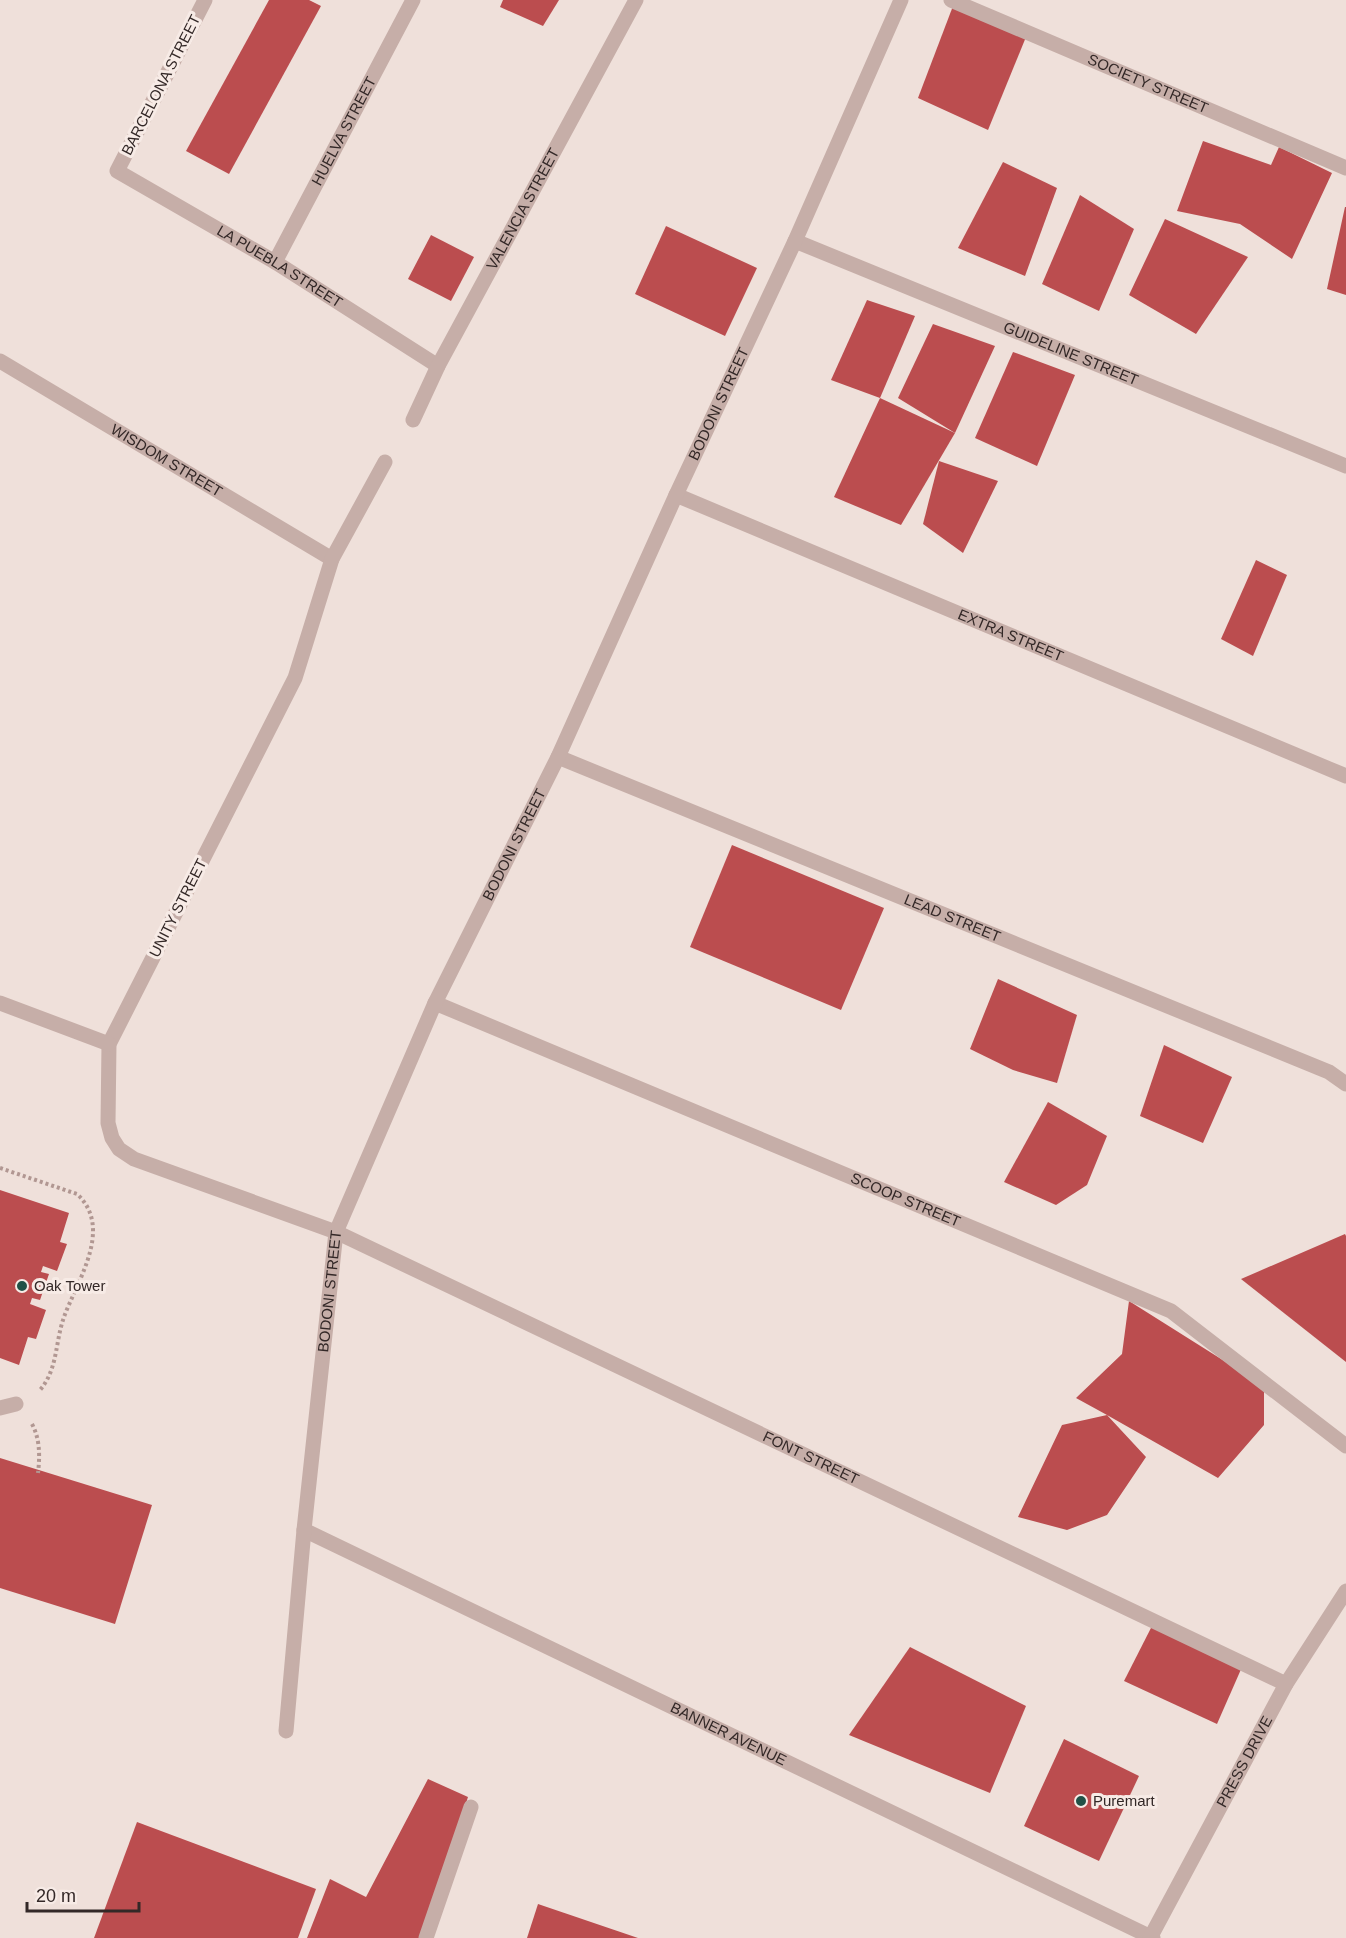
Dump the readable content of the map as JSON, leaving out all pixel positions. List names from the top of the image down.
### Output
{
  "streets": {
    "street": [
      "SOCIETY STREET",
      "BARCELONA STREET",
      "HUELVA STREET",
      "VALENCIA STREET",
      "LA PUEBLA STREET",
      "GUIDELINE STREET",
      "BODONI STREET",
      "WISDOM STREET",
      "EXTRA STREET",
      "UNITY STREET",
      "LEAD STREET",
      "SCOOP STREET",
      "FONT STREET",
      "BANNER AVENUE",
      "PRESS DRIVE"
    ]
  },
  "crossings": [
    ["BARCELONA STREET", "LA PUEBLA STREET"],
    ["HUELVA STREET", "LA PUEBLA STREET"],
    ["VALENCIA STREET", "LA PUEBLA STREET"],
    ["GUIDELINE STREET", "BODONI STREET"],
    ["BODONI STREET", "EXTRA STREET"],
    ["BODONI STREET", "UNITY STREET"],
    ["BODONI STREET", "LEAD STREET"],
    ["BODONI STREET", "SCOOP STREET"],
    ["BODONI STREET", "FONT STREET"],
    ["BODONI STREET", "BANNER AVENUE"],
    ["WISDOM STREET", "UNITY STREET"],
    ["UNITY STREET", "FONT STREET"],
    ["FONT STREET", "PRESS DRIVE"],
    ["BANNER AVENUE", "PRESS DRIVE"]
  ],
  "places": ["Oak Tower", "Puremart"],
  "scale_bar": "20 m"
}
